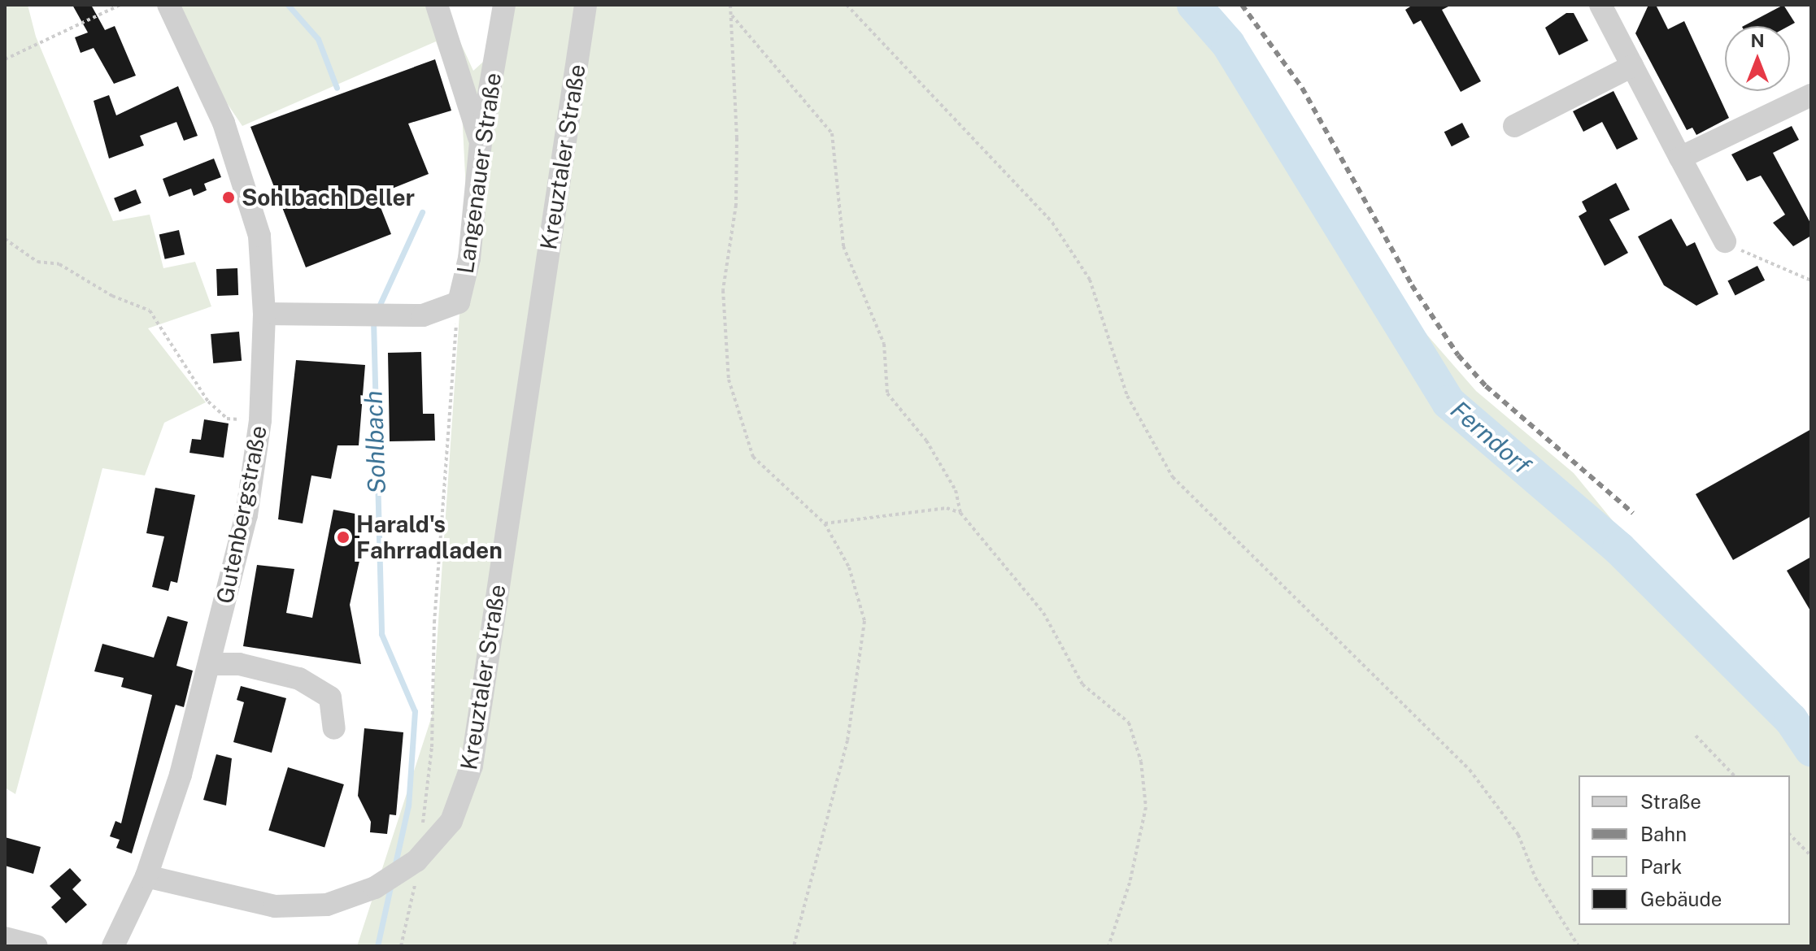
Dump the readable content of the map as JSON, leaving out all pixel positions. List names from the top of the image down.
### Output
{
  "streets": {
    "street": ["Kreuztaler Straße", "Langenauer Straße", "Gutenbergstraße"]
  },
  "crossings": [
    ["Kreuztaler Straße", "Gutenbergstraße"],
    ["Langenauer Straße", "Gutenbergstraße"]
  ],
  "water": ["Ferndorf", "Sohlbach"],
  "places": ["Sohlbach Deller", "Harald's Fahrradladen"],
  "legend": [
    "Straße",
    "Bahn",
    "Park",
    "Gebäude"
  ],
  "north": "top"
}
